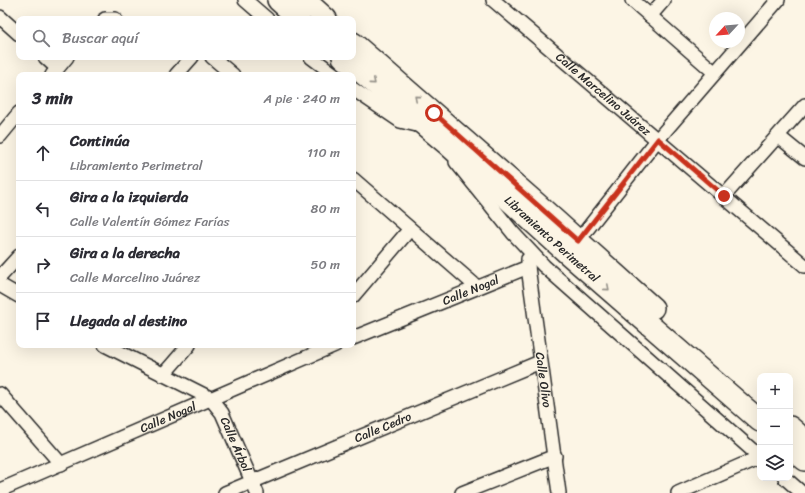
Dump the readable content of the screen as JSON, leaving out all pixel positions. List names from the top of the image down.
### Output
{
  "streets": {
    "main road": ["Libramiento Perimetral"],
    "street": [
      "Calle Marcelino Juárez",
      "Calle Nogal",
      "Calle Olivo",
      "Calle Cedro",
      "Calle Árbol"
    ]
  },
  "crossings": [
    ["Calle Nogal", "Calle Olivo"],
    ["Calle Nogal", "Calle Árbol"],
    ["Calle Olivo", "Calle Cedro"],
    ["Calle Cedro", "Calle Árbol"]
  ],
  "north": "bottom left",
  "page": {
    "search": "Buscar aquí",
    "heading": ["3 min", "A pie · 240 m"],
    "list": [
      ["Continúa", "Libramiento Perimetral", "110 m"],
      ["Gira a la izquierda", "Calle Valentín Gómez Farías", "80 m"],
      ["Gira a la derecha", "Calle Marcelino Juárez", "50 m"],
      "Llegada al destino"
    ],
    "map_buttons": ["+", "−"]
  }
}
